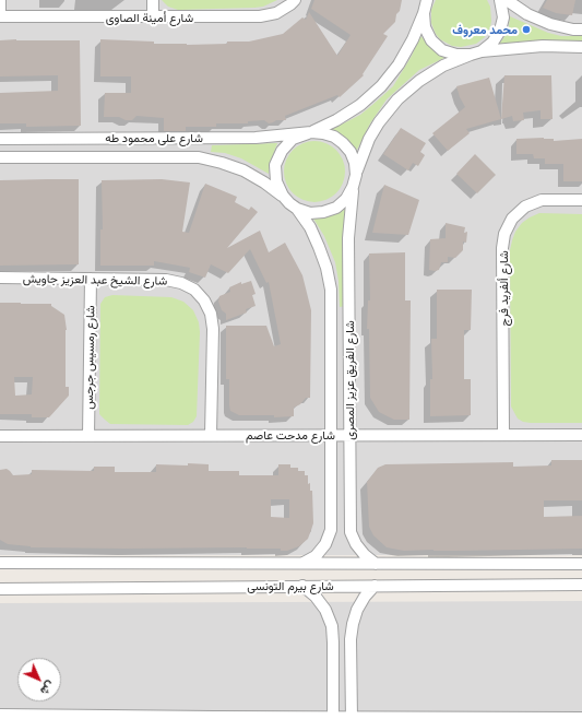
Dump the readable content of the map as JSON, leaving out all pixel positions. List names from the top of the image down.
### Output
{
  "streets": {
    "street": [
      "شارع أمينة الصاوى",
      "شارع على محمود طه",
      "شارع الشيخ عبد العزيز جاويش",
      "شارع ألفريد فرج",
      "شارع رمسيس جرجس",
      "شارع الفريق عزيز المصرى",
      "شارع مدحت عاصم",
      "شارع بيرم التونسى"
    ]
  },
  "crossings": [
    ["شارع على محمود طه", "شارع الفريق عزيز المصرى"],
    ["شارع الشيخ عبد العزيز جاويش", "شارع رمسيس جرجس"],
    ["شارع الشيخ عبد العزيز جاويش", "شارع مدحت عاصم"],
    ["شارع ألفريد فرج", "شارع مدحت عاصم"],
    ["شارع رمسيس جرجس", "شارع مدحت عاصم"],
    ["شارع الفريق عزيز المصرى", "شارع مدحت عاصم"],
    ["شارع الفريق عزيز المصرى", "شارع بيرم التونسى"]
  ],
  "places": ["محمد معروف"],
  "north": "bottom right"
}
